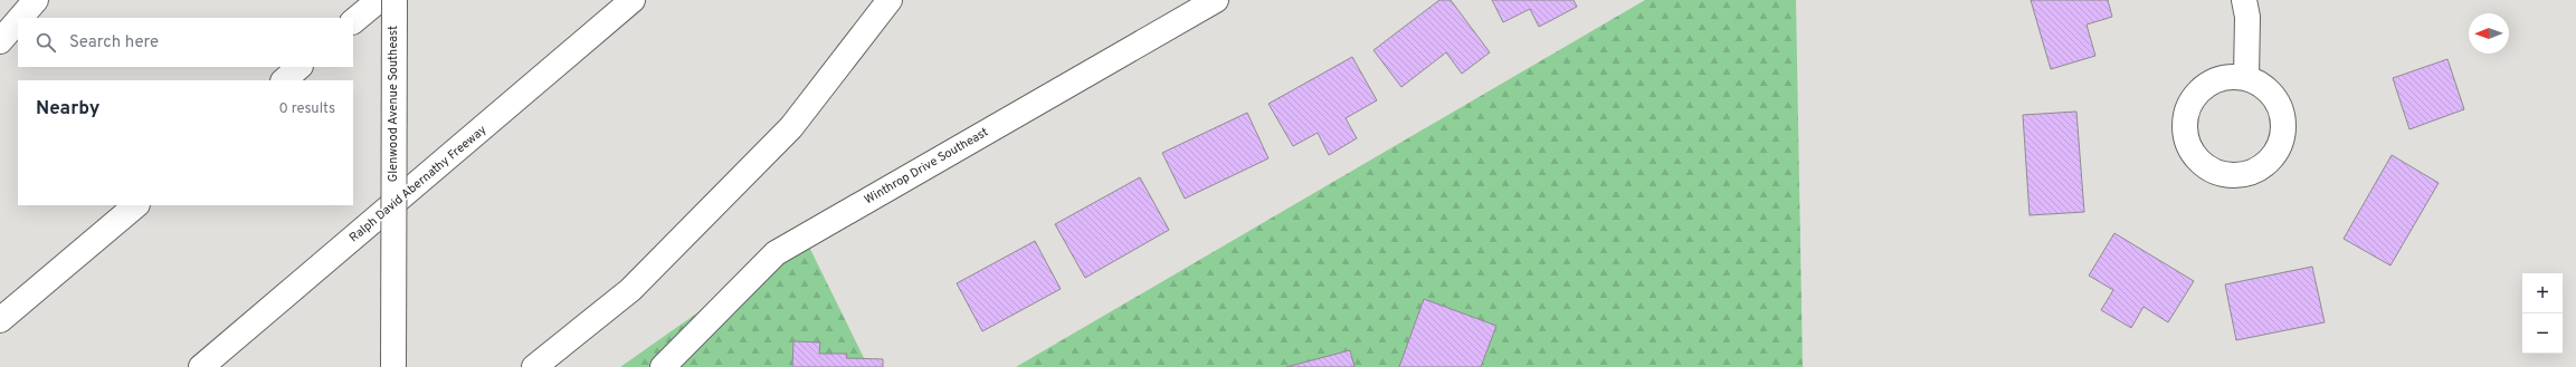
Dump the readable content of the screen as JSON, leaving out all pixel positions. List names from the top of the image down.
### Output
{
  "streets": {
    "main road": ["Glenwood Avenue Southeast", "Winthrop Drive Southeast", "Ralph David Abernathy Freeway"]
  },
  "north": "left",
  "page": {
    "search": "Search here",
    "heading": ["Nearby", "0 results"],
    "map_buttons": ["+", "−"]
  }
}
